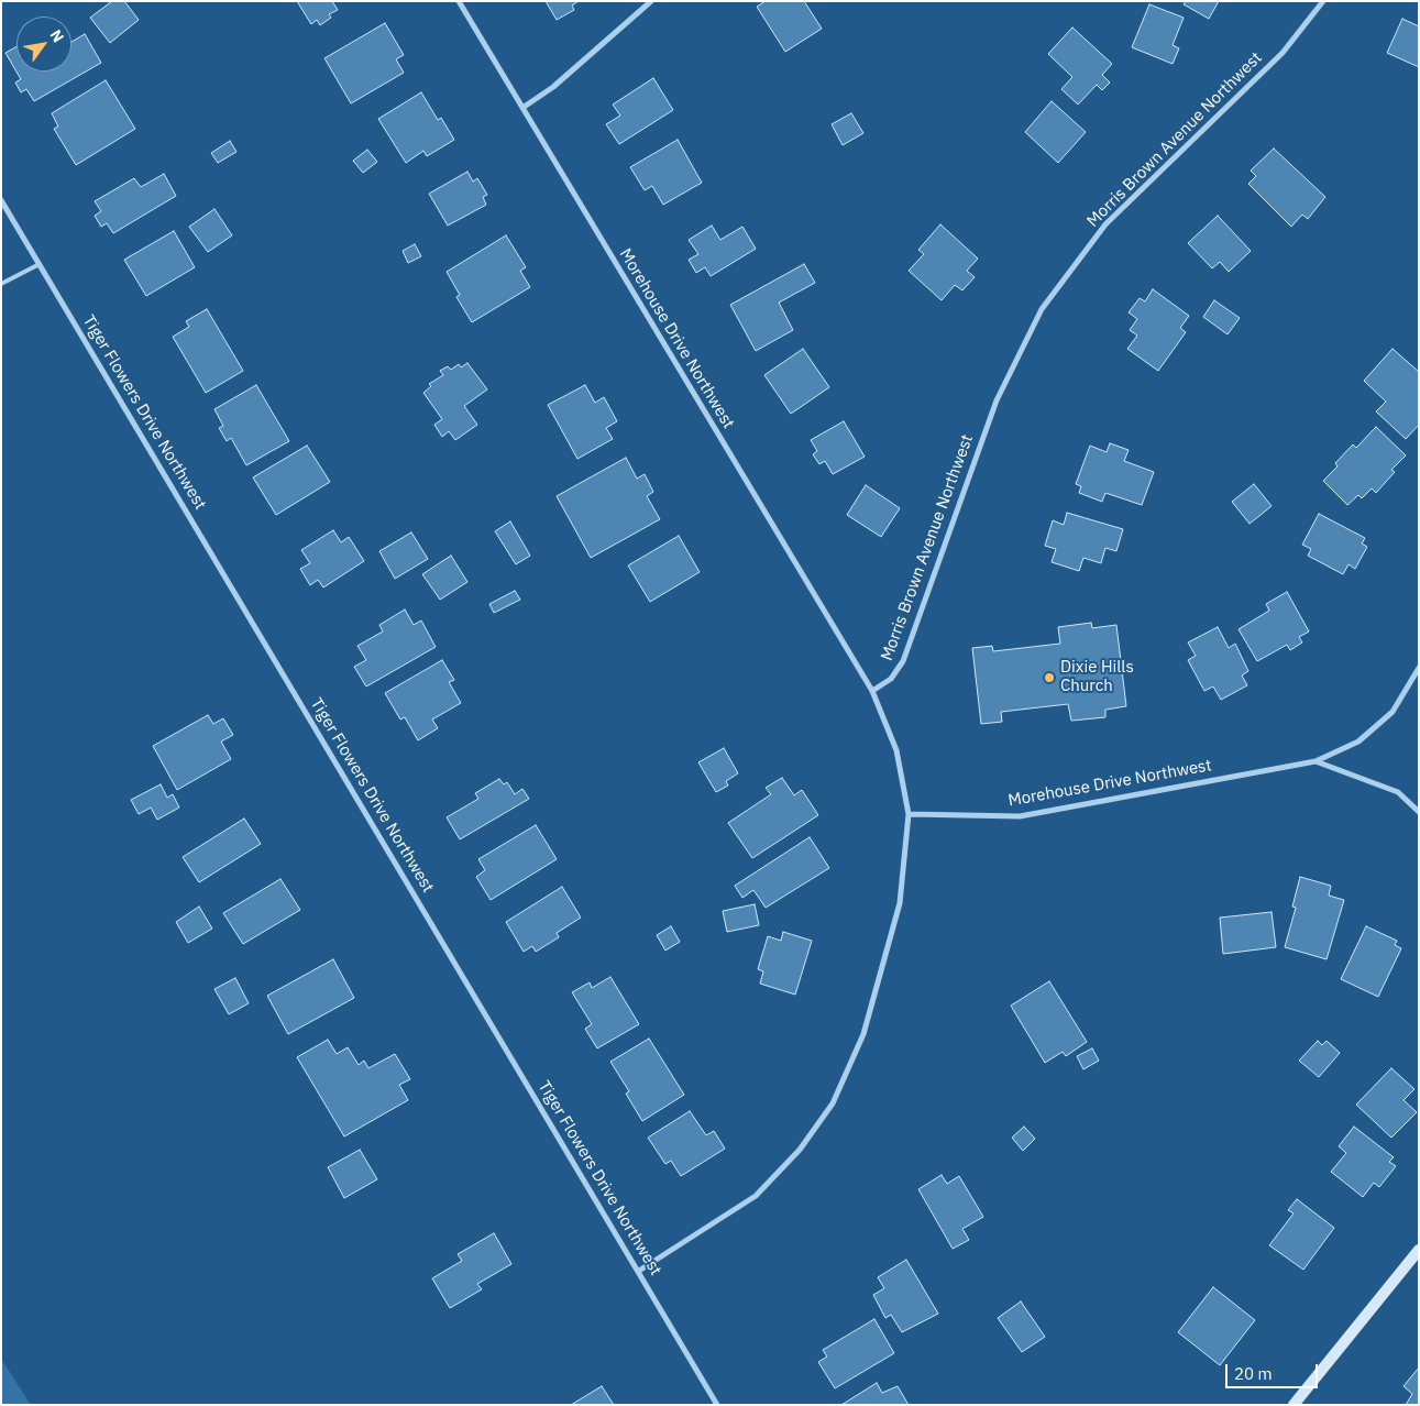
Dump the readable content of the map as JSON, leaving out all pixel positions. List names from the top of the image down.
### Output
{
  "streets": {
    "street": ["Morris Brown Avenue Northwest", "Morehouse Drive Northwest", "Tiger Flowers Drive Northwest"]
  },
  "crossings": [
    ["Morris Brown Avenue Northwest", "Morehouse Drive Northwest"]
  ],
  "places": ["Dixie Hills Church"],
  "scale_bar": "20 m",
  "north": "top right"
}
